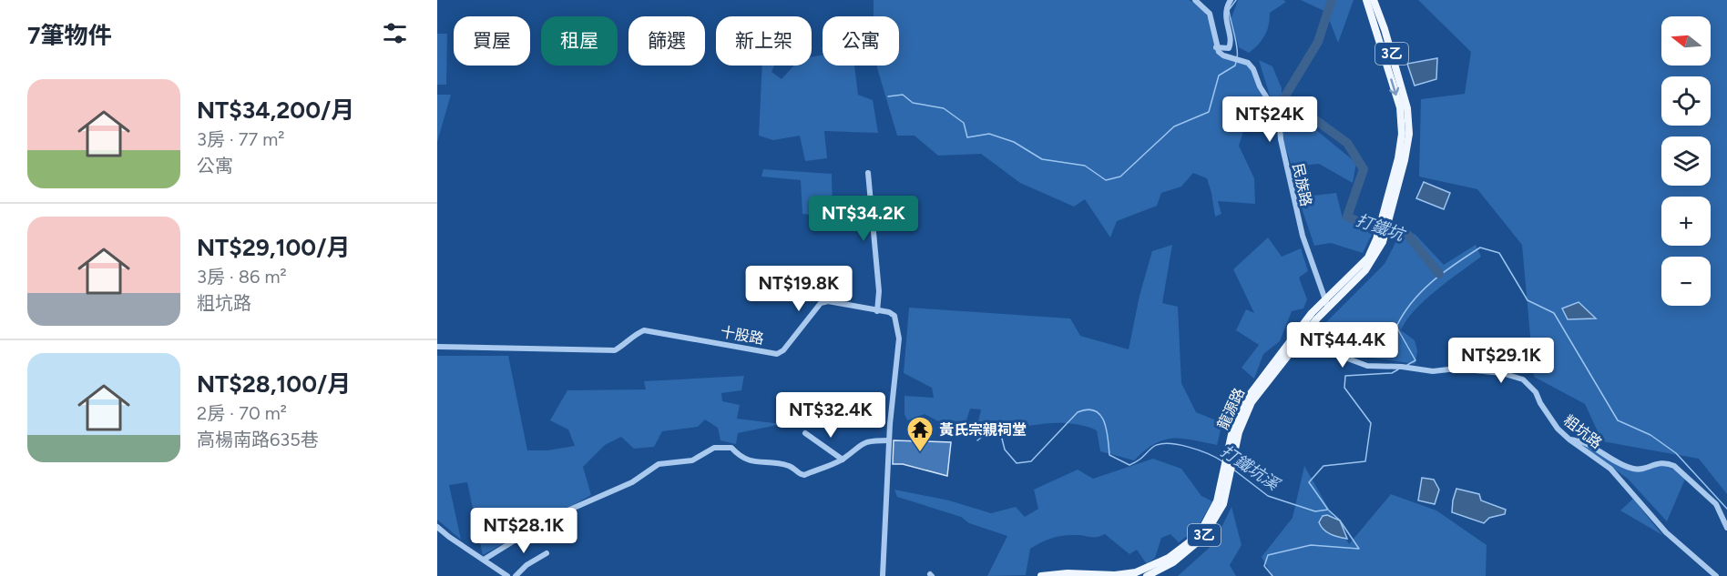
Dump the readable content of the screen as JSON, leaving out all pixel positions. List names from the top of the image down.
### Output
{
  "streets": {
    "main road": ["3乙", "龍源路"],
    "street": ["民族路", "十股路", "粗坑路"]
  },
  "crossings": [
    ["3乙", "民族路"],
    ["3乙", "龍源路"],
    ["3乙", "粗坑路"],
    ["民族路", "龍源路"]
  ],
  "water": ["打鐵坑", "打鐵坑溪"],
  "places": {
    "temple": ["黃氏宗親祠堂"]
  },
  "north": "left",
  "page": {
    "heading": "7筆物件",
    "map_buttons": ["+", "−"],
    "chip": [
      "買屋",
      "租屋",
      "篩選",
      "新上架",
      "公寓"
    ],
    "list": [
      {
        "name": "NT$34,200/月",
        "note": "3房 · 77 m² · 公寓"
      },
      {
        "name": "NT$29,100/月",
        "note": "3房 · 86 m² · 粗坑路"
      },
      {
        "name": "NT$28,100/月",
        "note": "2房 · 70 m² · 高楊南路635巷"
      }
    ],
    "price": [
      "NT$24K",
      "NT$34.2K",
      "NT$19.8K",
      "NT$44.4K",
      "NT$29.1K",
      "NT$32.4K",
      "NT$28.1K"
    ]
  }
}
